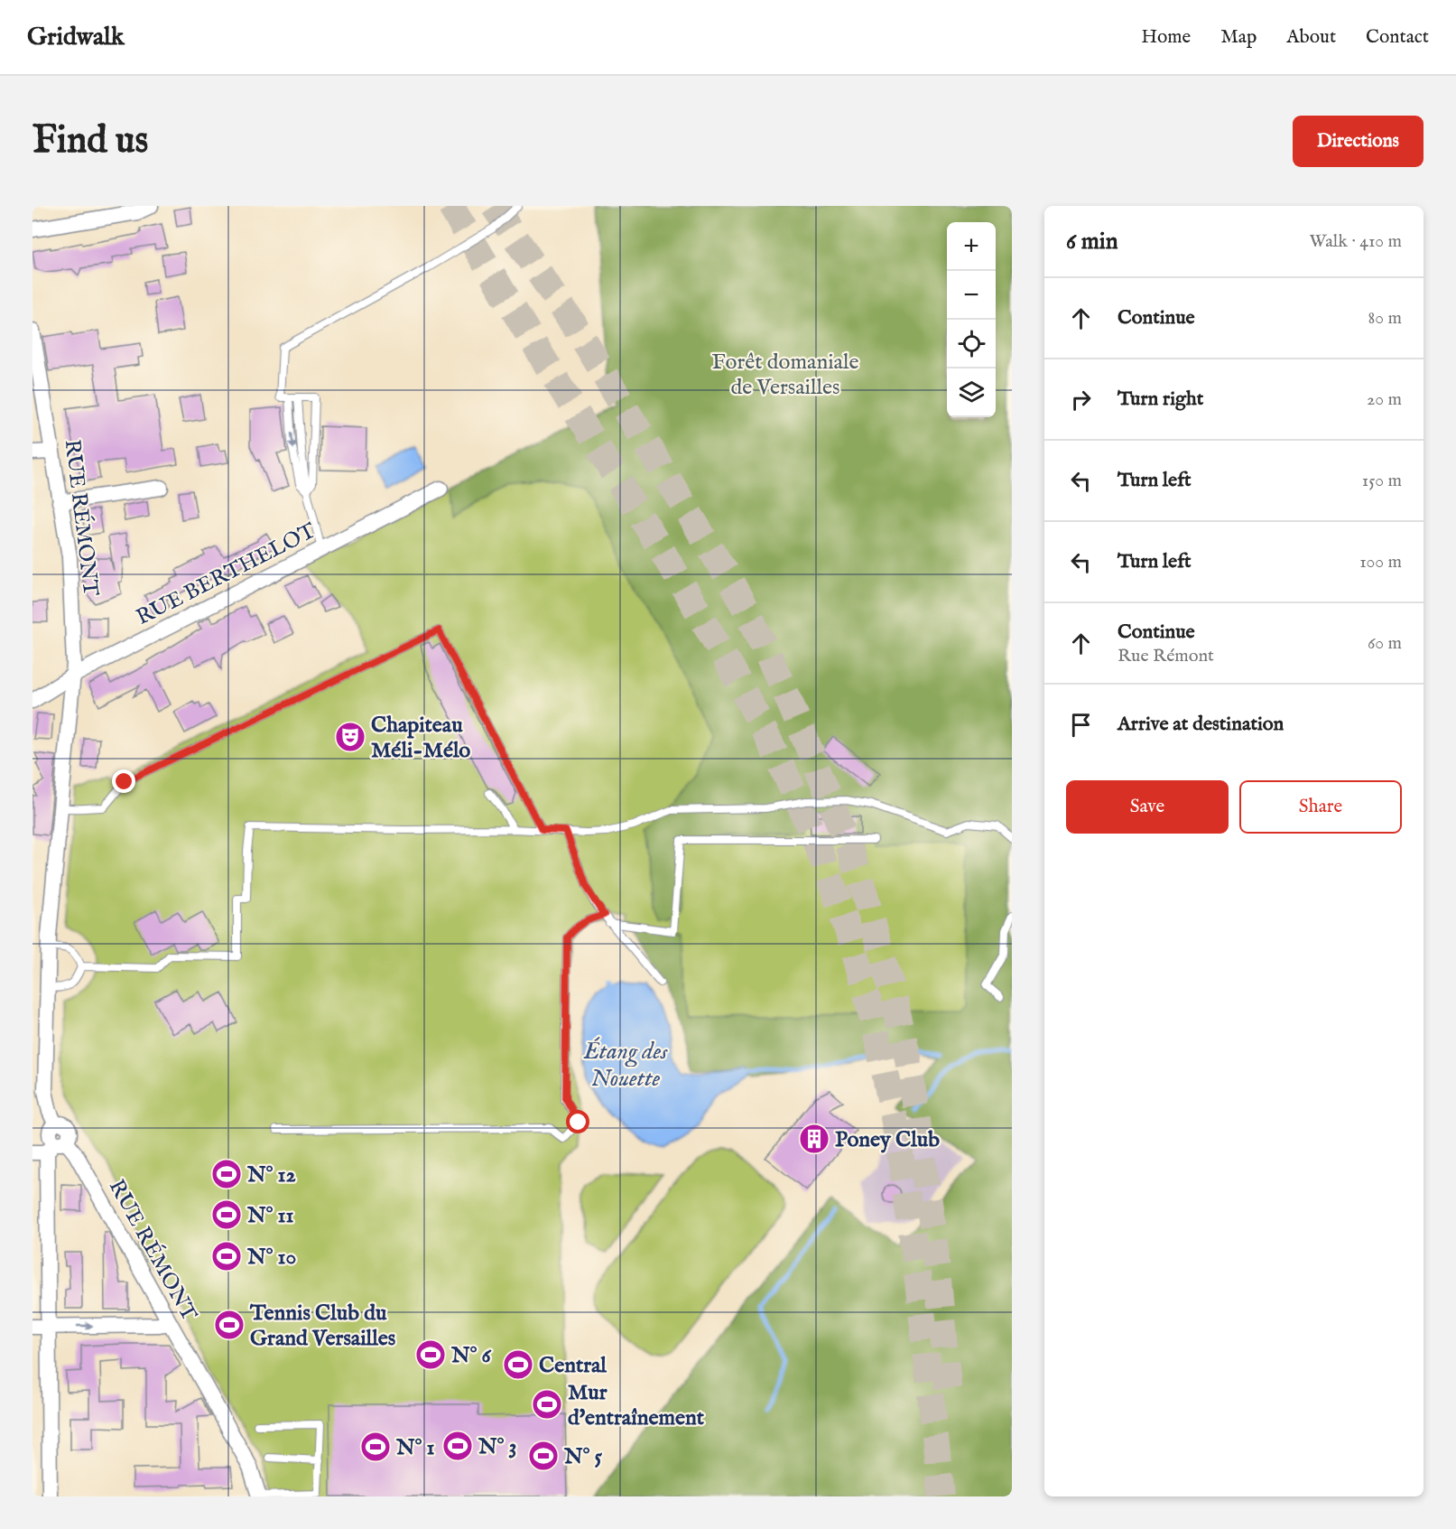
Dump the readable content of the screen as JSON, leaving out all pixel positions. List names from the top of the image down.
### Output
{
  "streets": {
    "street": ["RUE RÉMONT", "RUE BERTHELOT"]
  },
  "crossings": [
    ["RUE RÉMONT", "RUE BERTHELOT"]
  ],
  "water": ["Étang des Nouette"],
  "parks": ["Forêt domaniale de Versailles"],
  "places": {
    "theatre": ["Chapiteau Méli-Mélo"],
    "building": ["Poney Club"],
    "sports": [
      "N° 12",
      "N° 11",
      "N° 10",
      "Tennis Club du Grand Versailles",
      "N° 6",
      "Central",
      "Mur d'entraînement",
      "N° 3",
      "N° 1",
      "N° 5"
    ]
  },
  "page": {
    "header": "Gridwalk",
    "nav": [
      "Home",
      "Map",
      "About",
      "Contact"
    ],
    "buttons": [
      "Directions",
      ["Save", "Share"]
    ],
    "title": "Find us",
    "heading": ["6 min", "Walk · 410 m"],
    "map_buttons": ["+", "−"],
    "list": [
      ["Continue", "80 m"],
      ["Turn right", "20 m"],
      ["Turn left", "150 m"],
      ["Turn left", "100 m"],
      ["Continue", "Rue Rémont", "60 m"],
      "Arrive at destination"
    ]
  }
}
